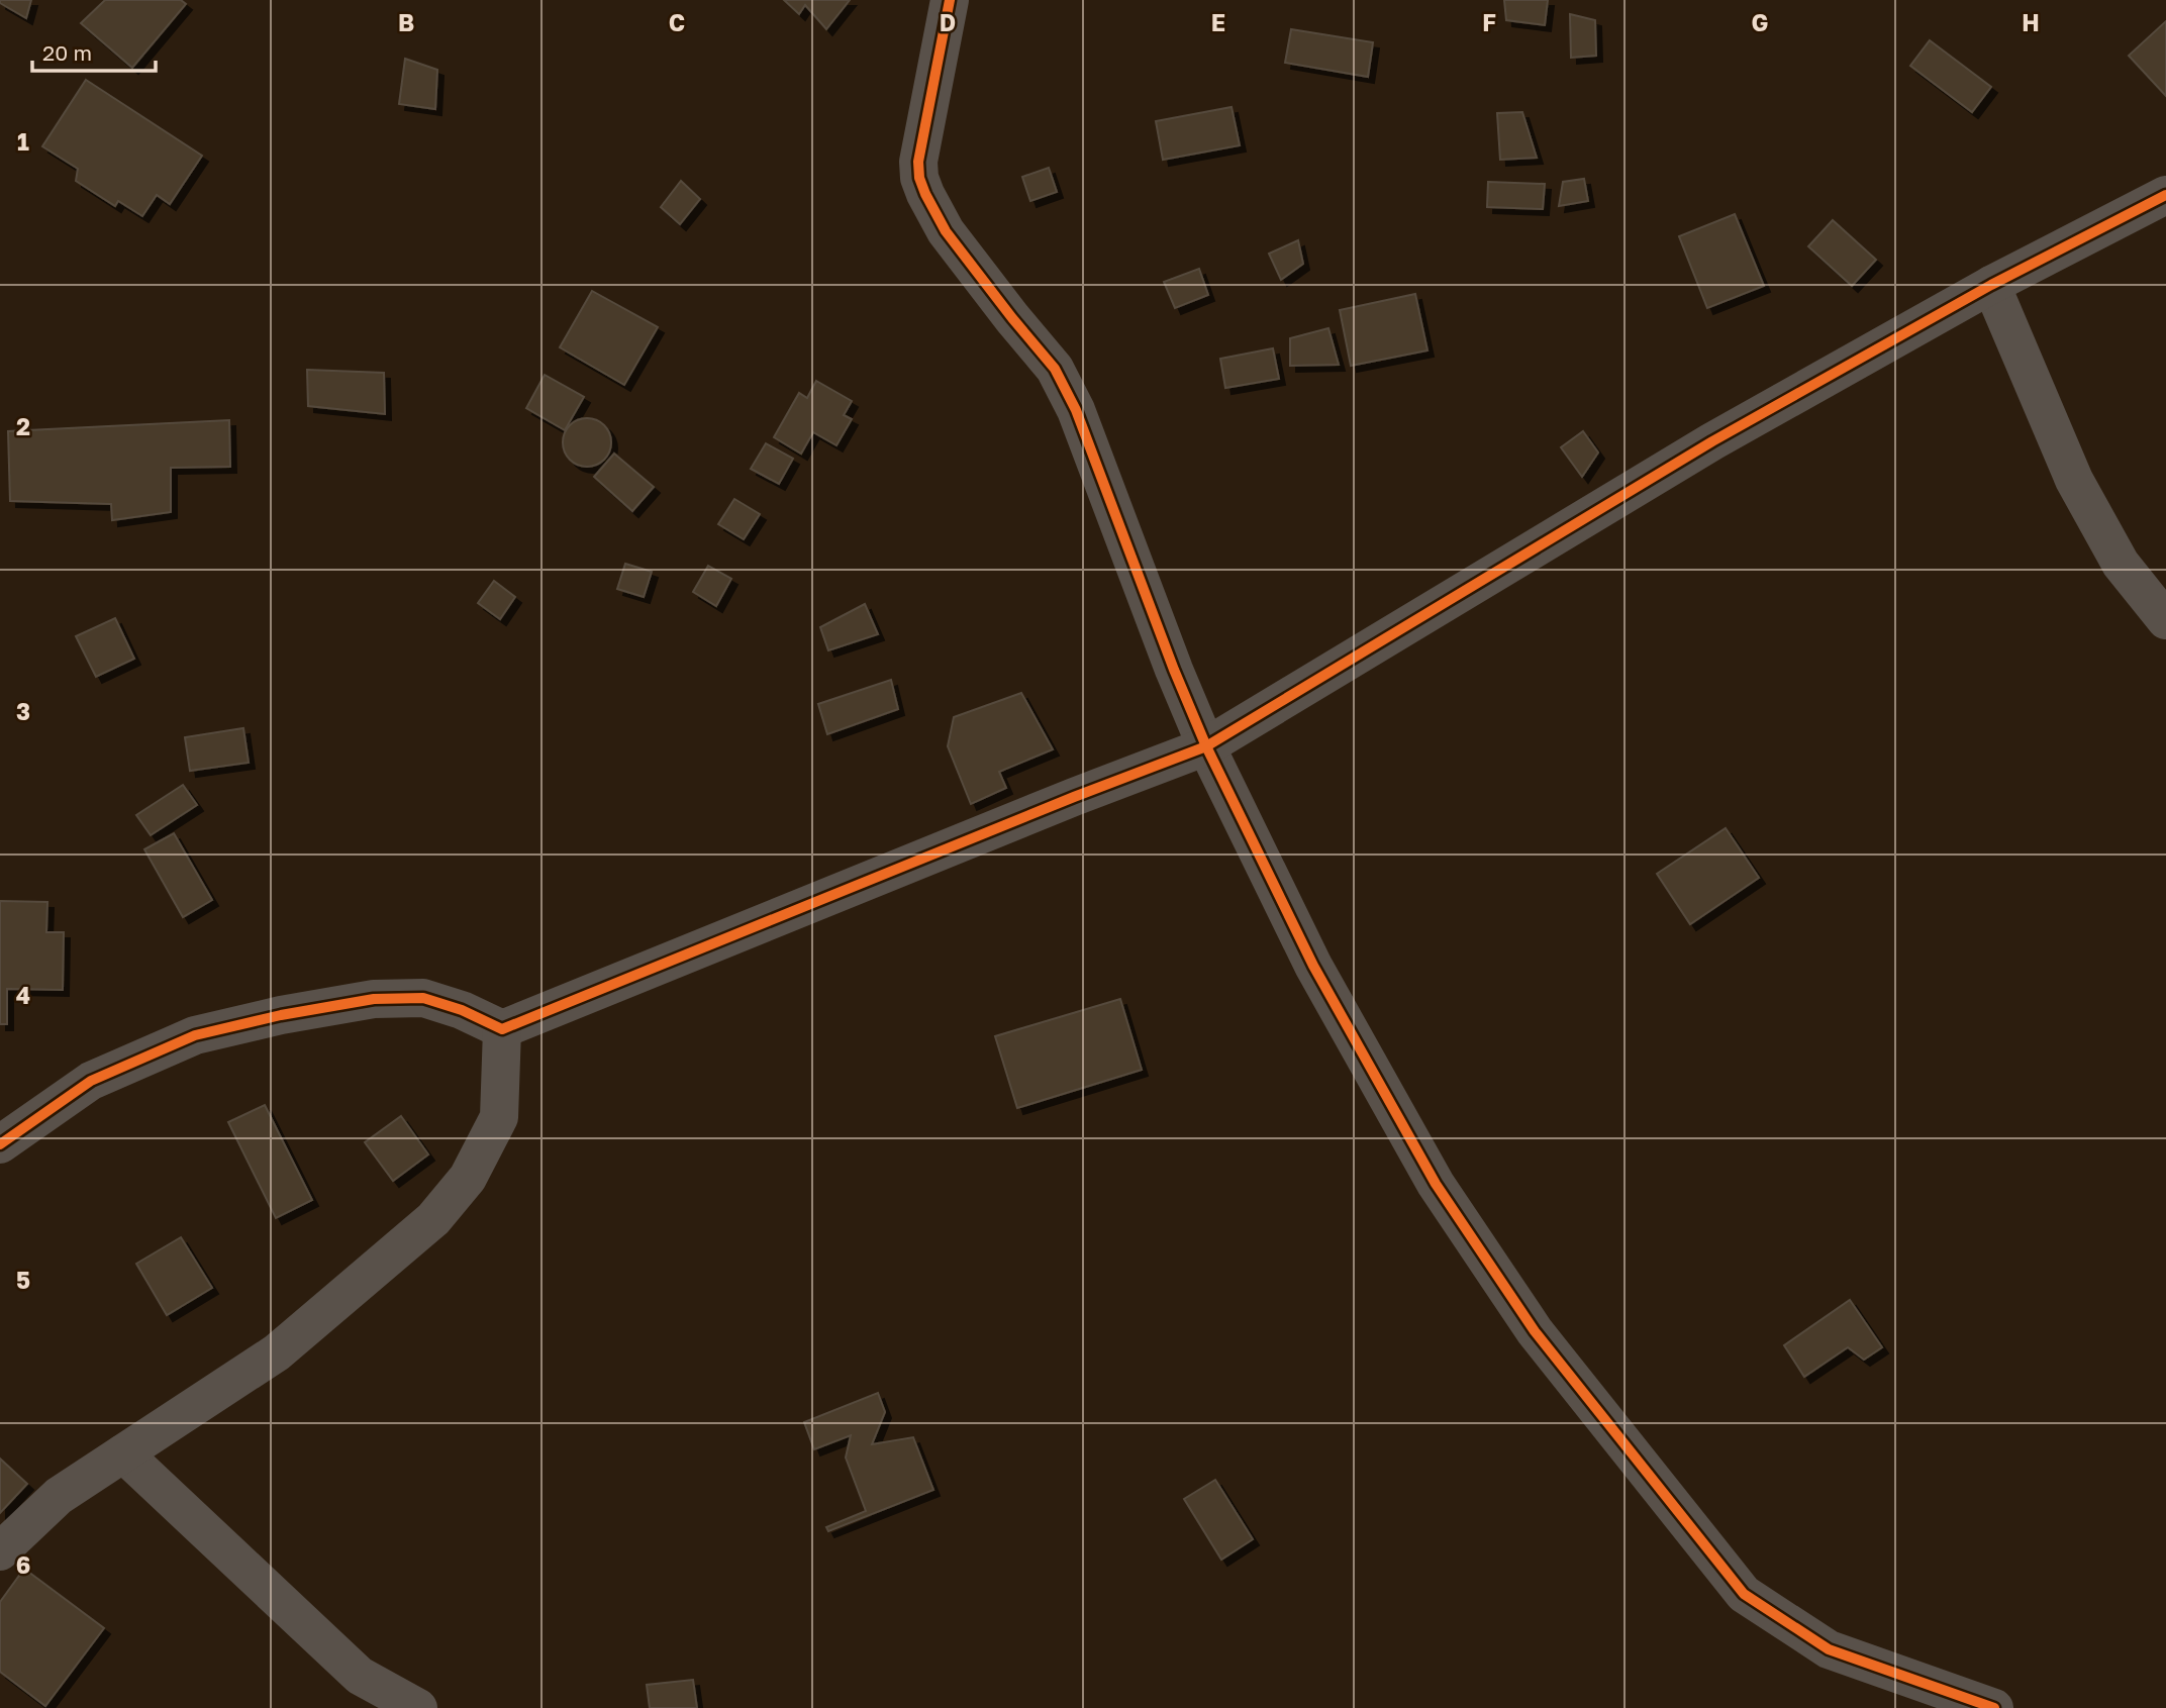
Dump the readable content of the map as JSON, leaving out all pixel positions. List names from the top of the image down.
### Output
{
  "scale_bar": "20 m",
  "grid": {
    "columns": [
      "B",
      "C",
      "D",
      "E",
      "F",
      "G",
      "H"
    ],
    "rows": [
      "1",
      "2",
      "3",
      "4",
      "5",
      "6"
    ]
  }
}
